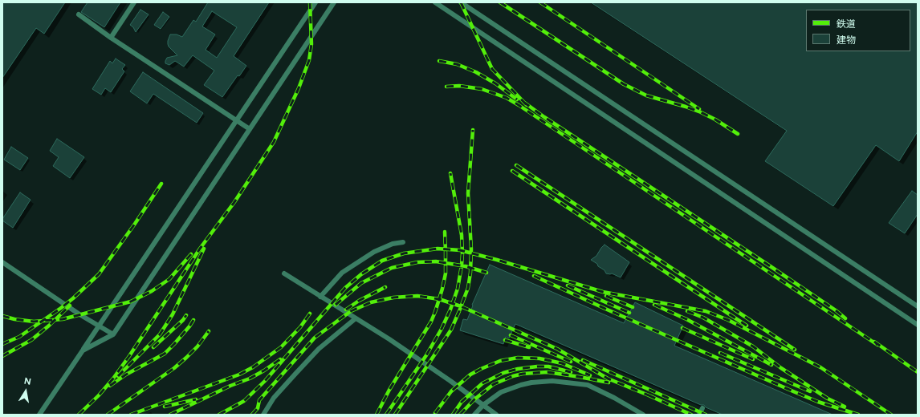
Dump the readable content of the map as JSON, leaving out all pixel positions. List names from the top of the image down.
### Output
{
  "legend": ["鉄道", "建物"],
  "north": "top"
}
